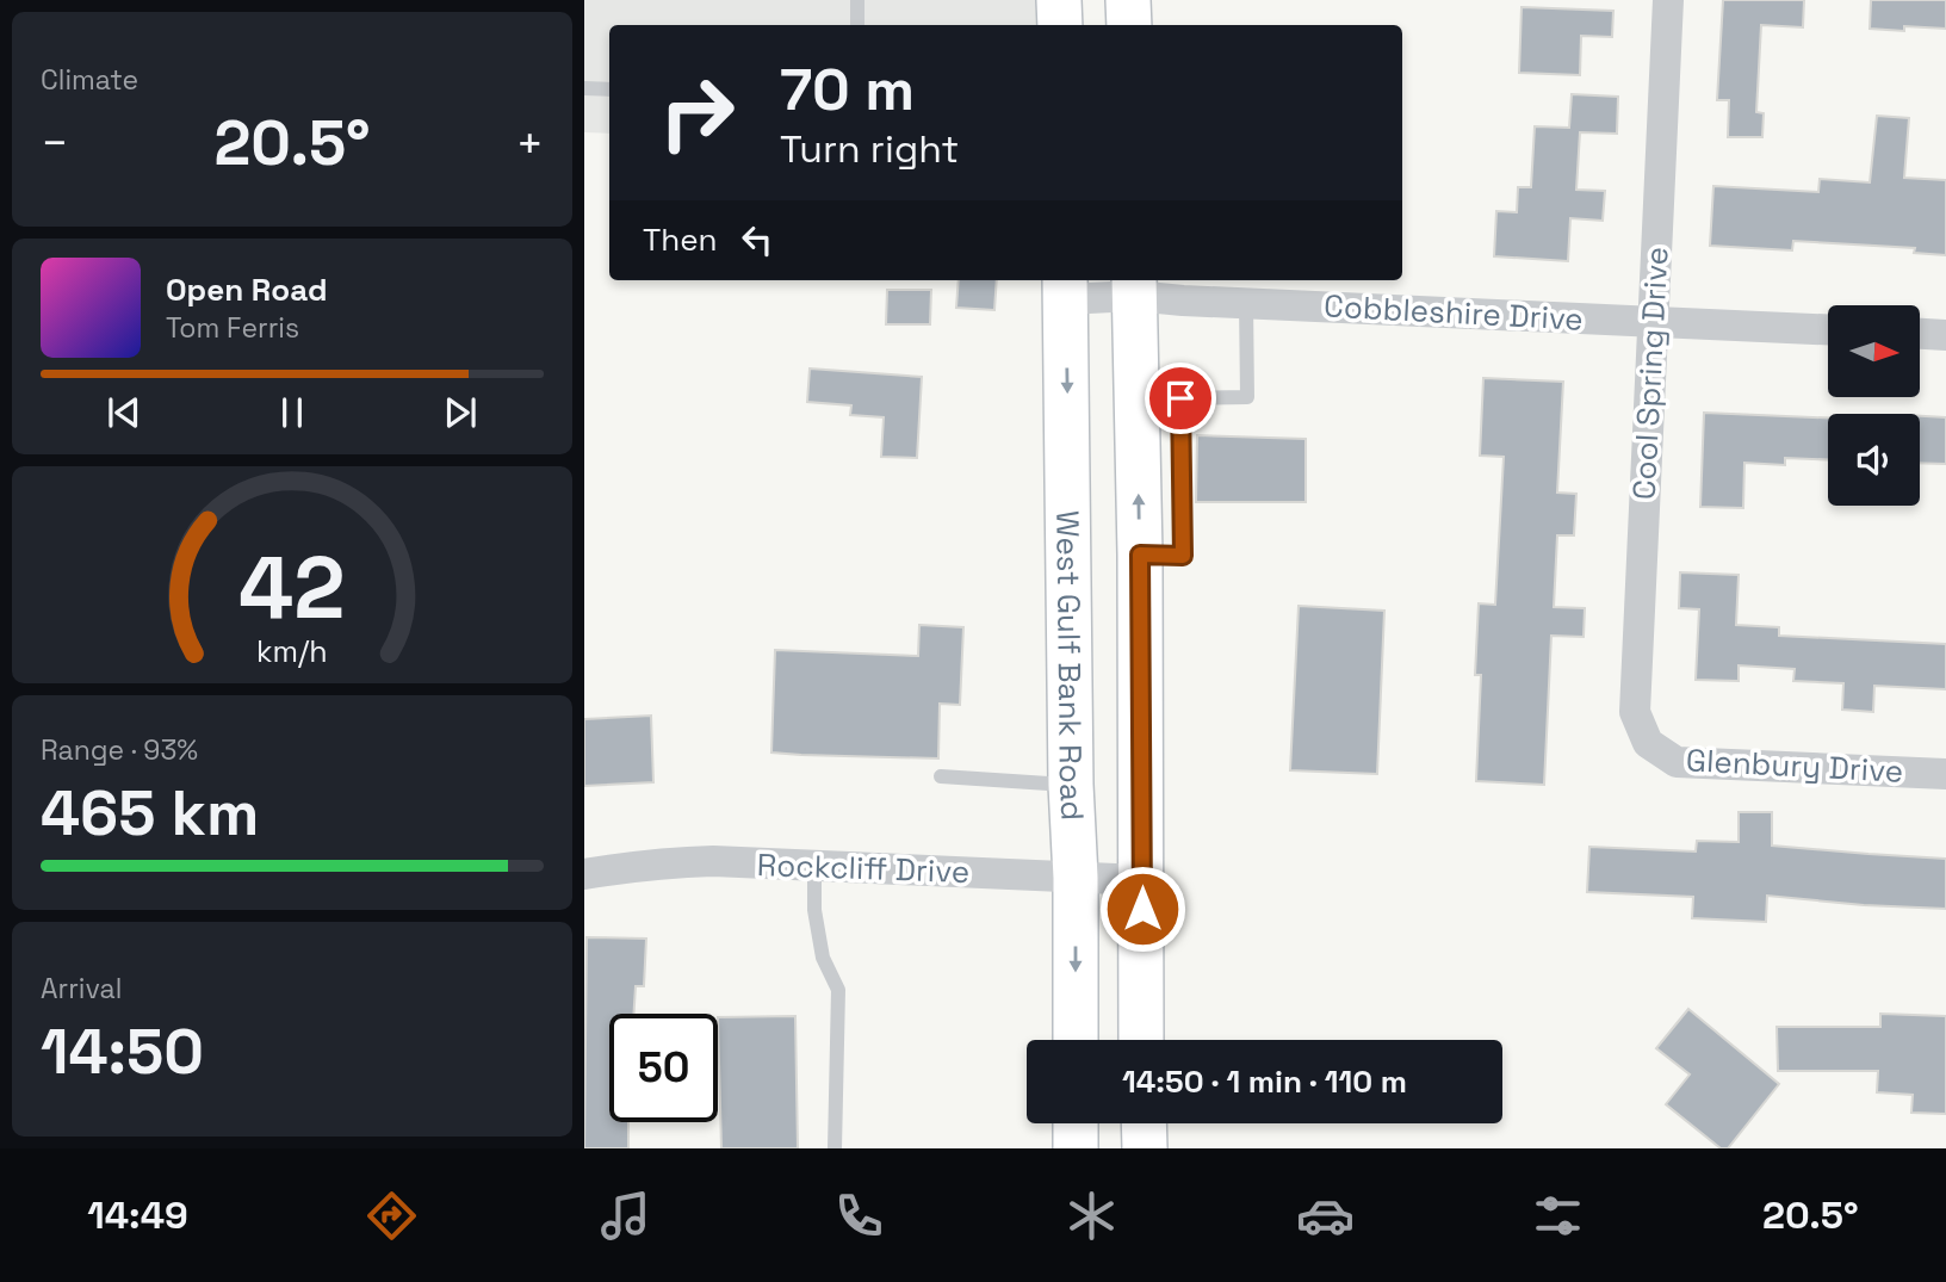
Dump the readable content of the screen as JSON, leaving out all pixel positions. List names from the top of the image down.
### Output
{
  "streets": {
    "main road": ["West Gulf Bank Road"],
    "street": [
      "Cobbleshire Drive",
      "Cool Spring Drive",
      "Glenbury Drive",
      "Rockcliff Drive"
    ]
  },
  "crossings": [
    ["Cobbleshire Drive", "Cool Spring Drive"],
    ["Cobbleshire Drive", "West Gulf Bank Road"],
    ["Cool Spring Drive", "Glenbury Drive"],
    ["West Gulf Bank Road", "Rockcliff Drive"]
  ],
  "north": "right",
  "page": {
    "tile": [
      "Climate",
      ["Range · 93%", "465 km"],
      ["Arrival", "14:50"]
    ],
    "turn": ["70 m", "Turn right"],
    "heat": ["−", "20.5°", "+"],
    "then": "Then",
    "song": ["Open Road", "Tom Ferris"],
    "limit": "50",
    "trip": "14:50 · 1 min · 110 m",
    "tabs": ["14:49", "20.5°"],
    "gauge": ["42", "km/h"]
  }
}
